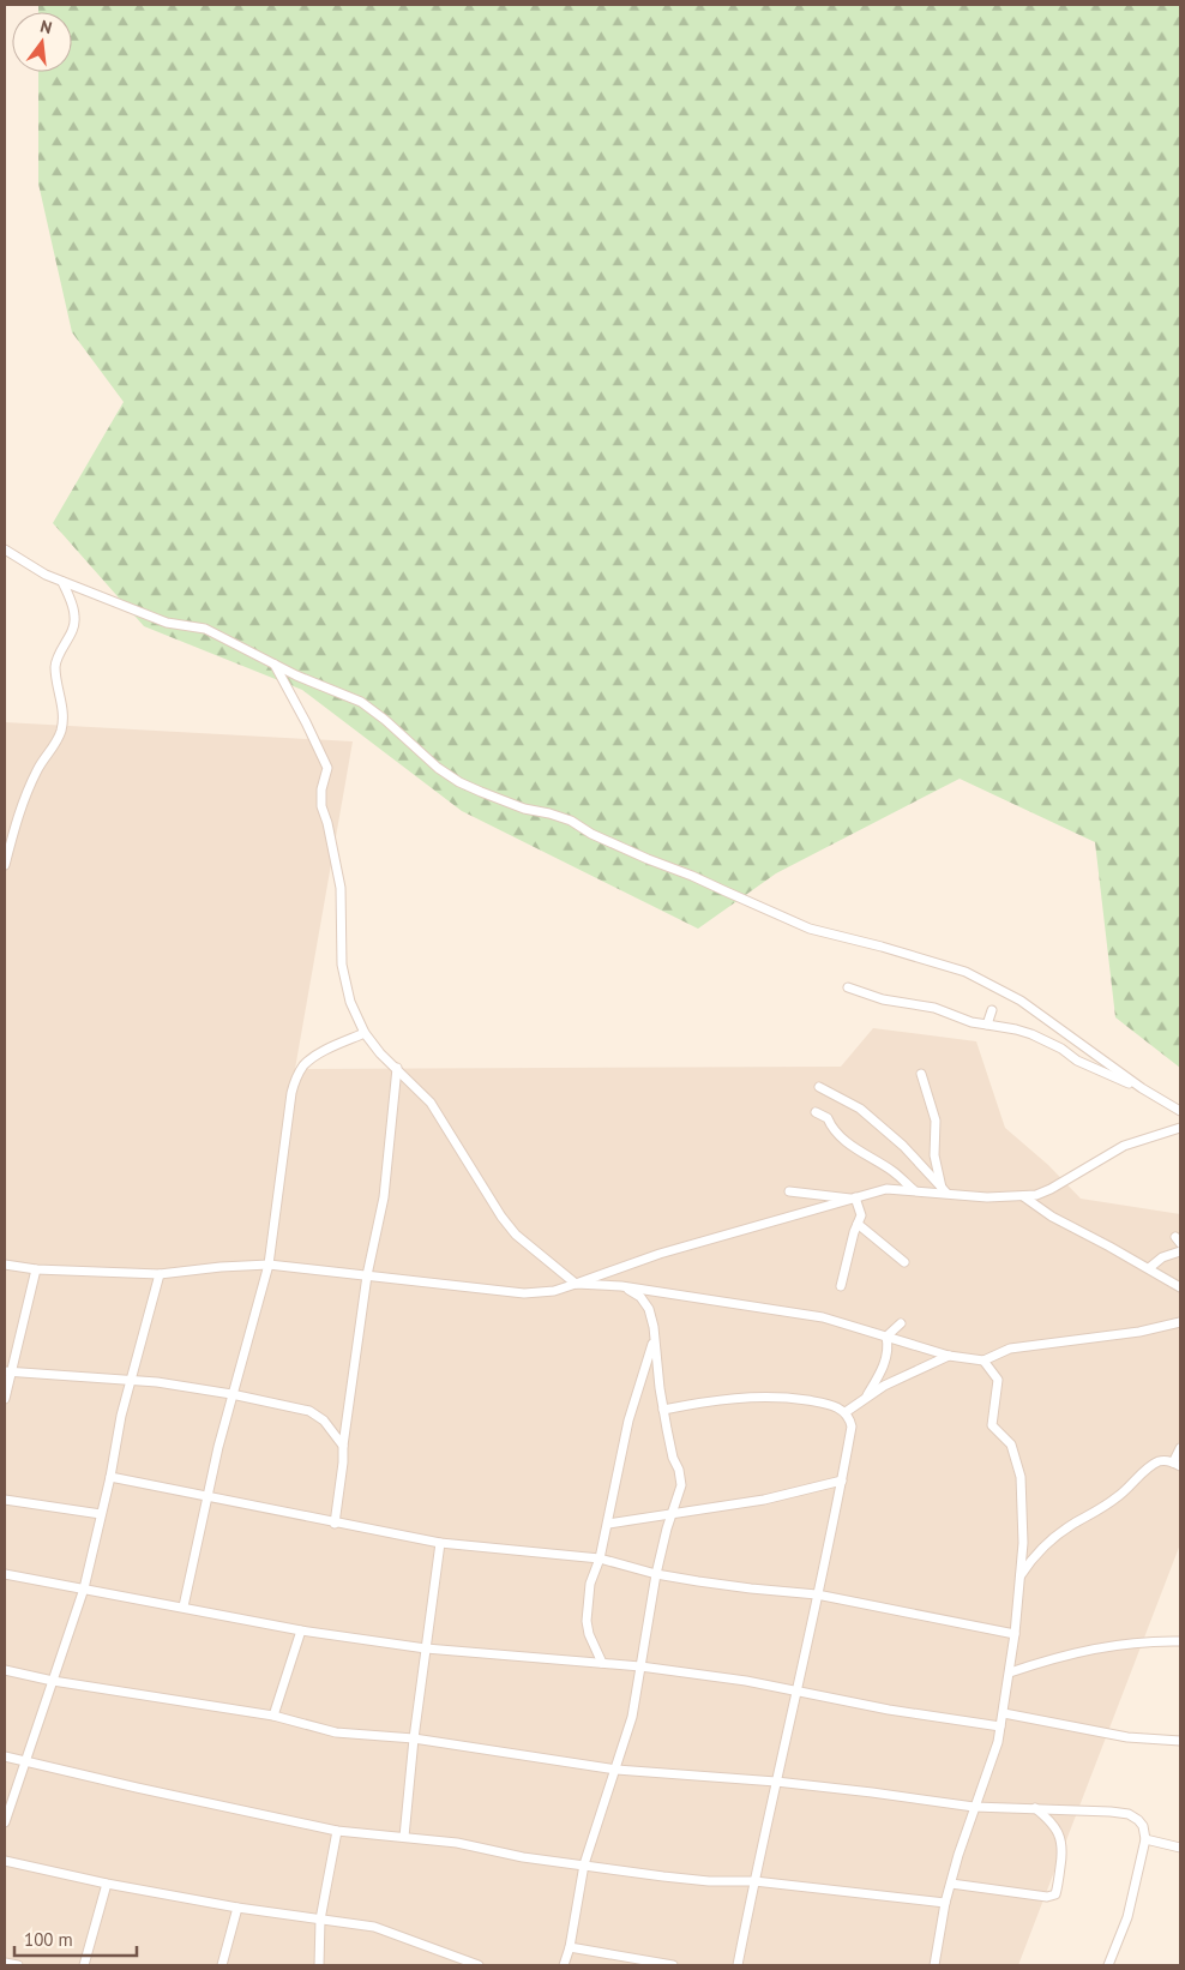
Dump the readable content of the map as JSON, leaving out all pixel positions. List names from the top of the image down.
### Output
{
  "scale_bar": "100 m",
  "north": "top"
}
